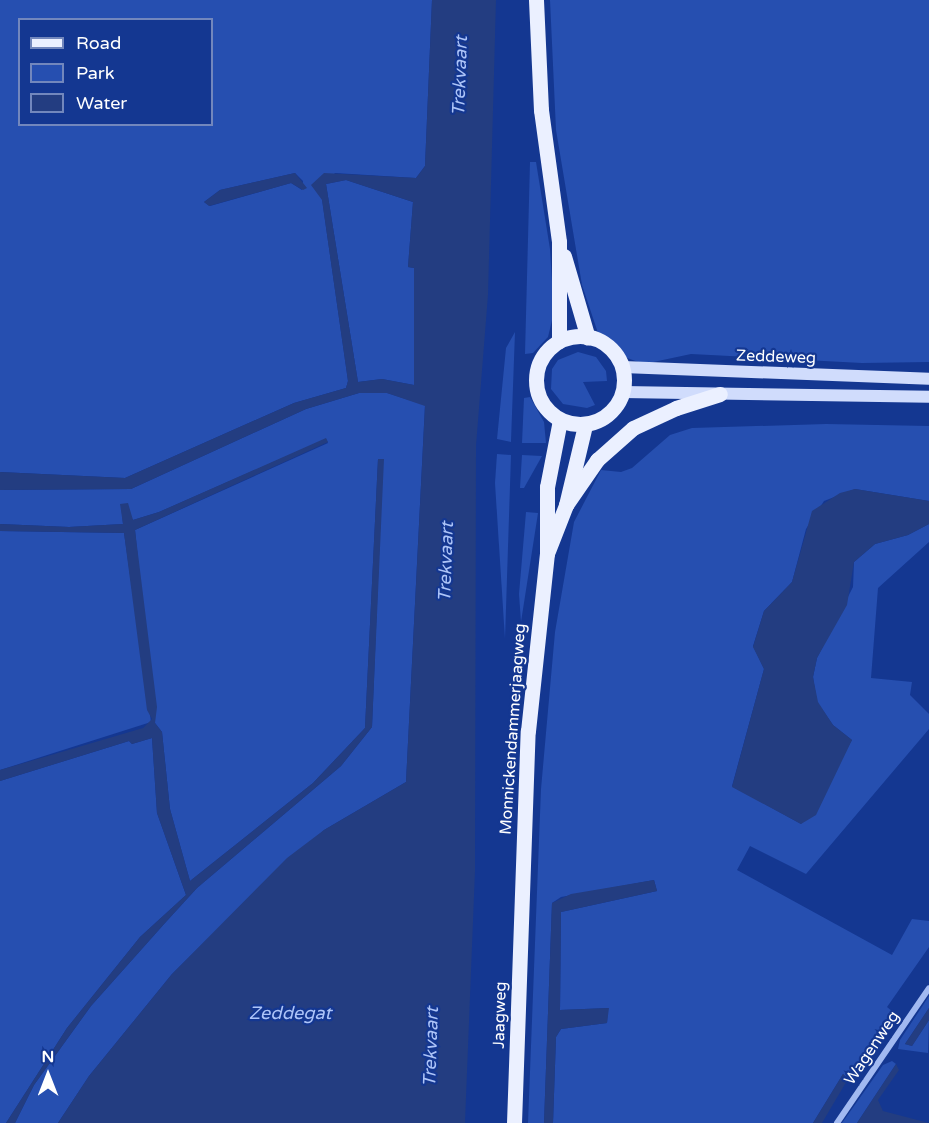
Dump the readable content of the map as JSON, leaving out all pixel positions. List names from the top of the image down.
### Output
{
  "streets": {
    "main road": ["Zeddeweg", "Monnickendammerjaagweg", "Jaagweg"],
    "street": ["Wagenweg"]
  },
  "crossings": [
    ["Zeddeweg", "Monnickendammerjaagweg"],
    ["Monnickendammerjaagweg", "Jaagweg"]
  ],
  "water": ["Trekvaart", "Zeddegat"],
  "legend": ["Road", "Park", "Water"],
  "north": "top"
}
